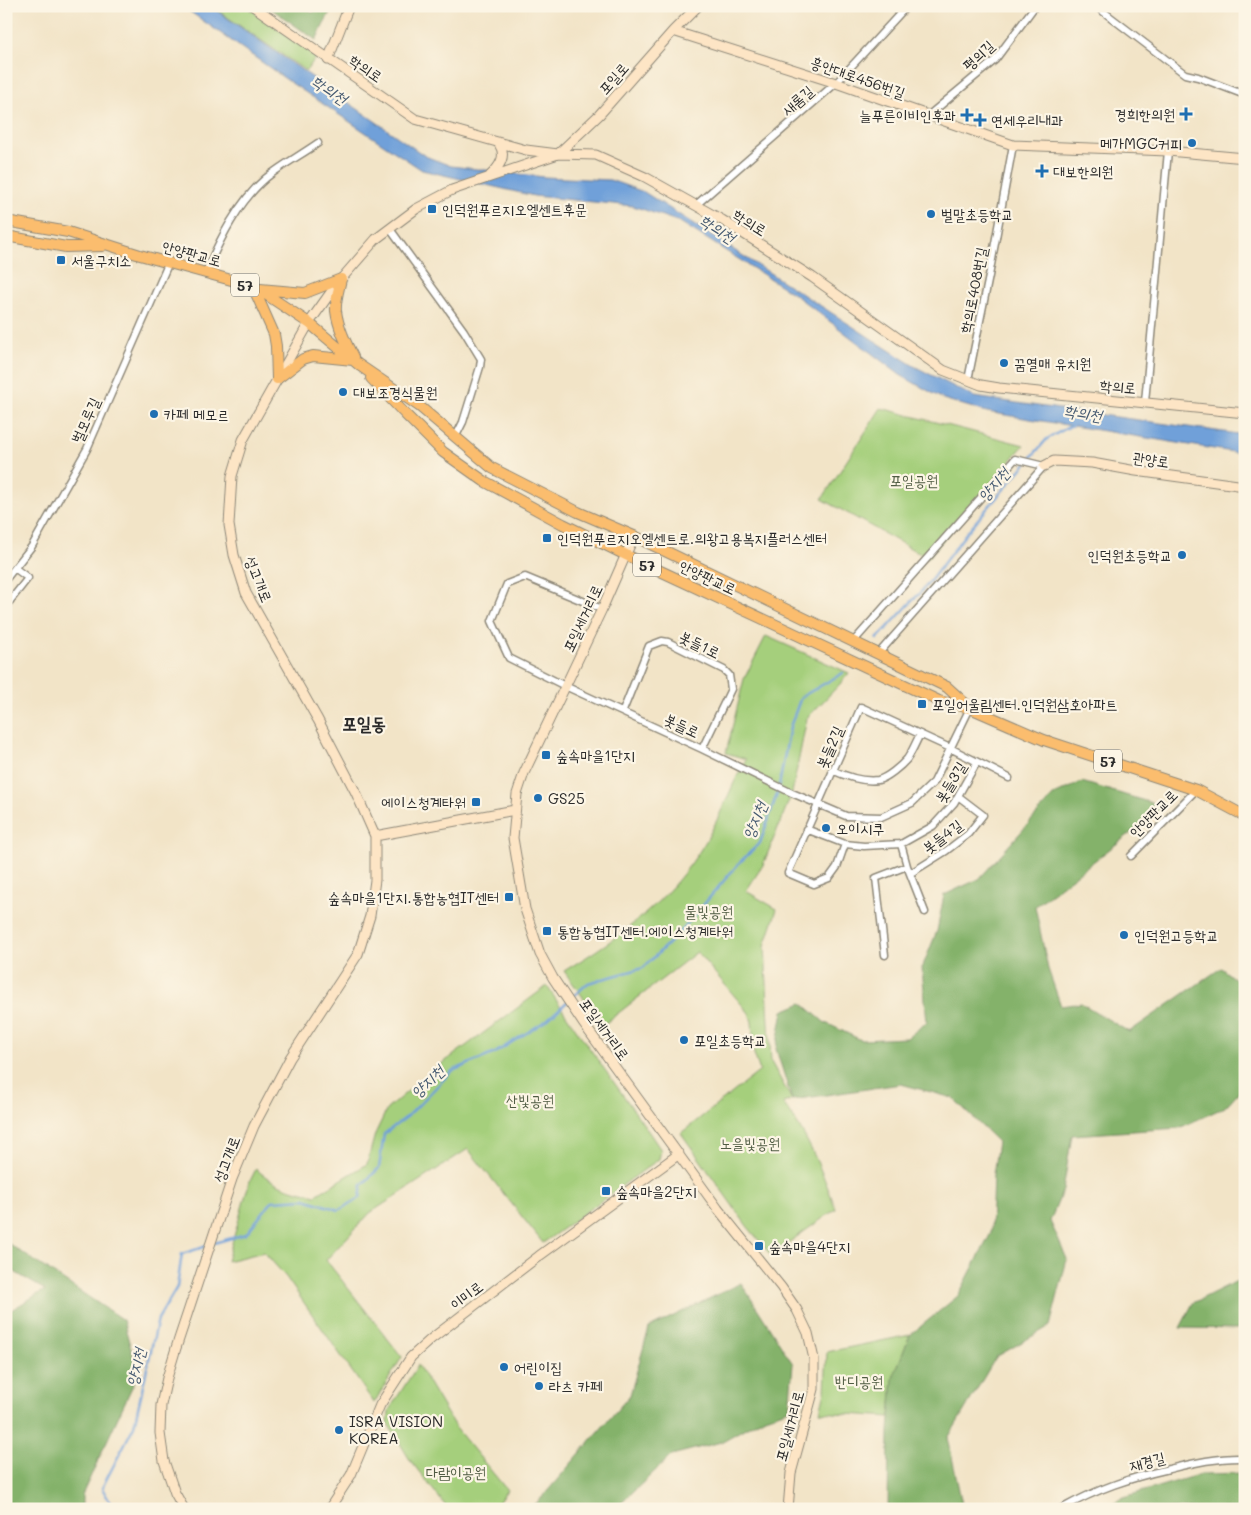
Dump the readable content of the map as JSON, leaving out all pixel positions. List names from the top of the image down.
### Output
{
  "streets": {
    "main road": ["안양판교로", "57"],
    "street": [
      "평의길",
      "학의로",
      "흥안대로456번길",
      "포일로",
      "새롬길",
      "학의로408번길",
      "벌모루길",
      "관양로",
      "성고개로",
      "포일세거리로",
      "봇들1로",
      "봇들로",
      "봇들2길",
      "봇들3길",
      "봇들4길",
      "이미로",
      "재경길"
    ]
  },
  "crossings": [
    ["평의길", "흥안대로456번길"],
    ["학의로", "포일로"],
    ["학의로", "새롬길"],
    ["학의로", "학의로408번길"],
    ["흥안대로456번길", "포일로"],
    ["흥안대로456번길", "새롬길"],
    ["흥안대로456번길", "학의로408번길"],
    ["안양판교로", "벌모루길"],
    ["안양판교로", "성고개로"],
    ["안양판교로", "포일세거리로"],
    ["안양판교로", "봇들로"],
    ["포일세거리로", "봇들로"],
    ["포일세거리로", "이미로"],
    ["봇들1로", "봇들로"],
    ["봇들로", "봇들2길"],
    ["봇들2길", "봇들3길"],
    ["봇들3길", "봇들4길"]
  ],
  "districts": ["포일동"],
  "water": ["학의천", "양지천"],
  "parks": [
    "포일공원",
    "물빛공원",
    "산빛공원",
    "노을빛공원",
    "반디공원",
    "다람이공원"
  ],
  "places": {
    "health": [
      "경희한의원",
      "늘푸른이비인후과",
      "연세우리내과",
      "대보한의원"
    ],
    "other": [
      "메가MGC커피",
      "벌말초등학교",
      "꿈열매 유치원",
      "대보조경식물원",
      "카페 메모르",
      "인덕원초등학교",
      "GS25",
      "오이시쿠",
      "인덕원고등학교",
      "포일초등학교",
      "어린이집",
      "라츠 카페",
      "ISRA VISION KOREA"
    ],
    "transit": [
      "인덕원푸르지오엘센트후문",
      "서울구치소",
      "인덕원푸르지오엘센트로.의왕고용복지플러스센터",
      "포일어울림센터.인덕원삼호아파트",
      "숲속마을1단지",
      "에이스청계타워",
      "숲속마을1단지.통합농협IT센터",
      "통합농협IT센터.에이스청계타워",
      "숲속마을2단지",
      "숲속마을4단지"
    ]
  }
}
